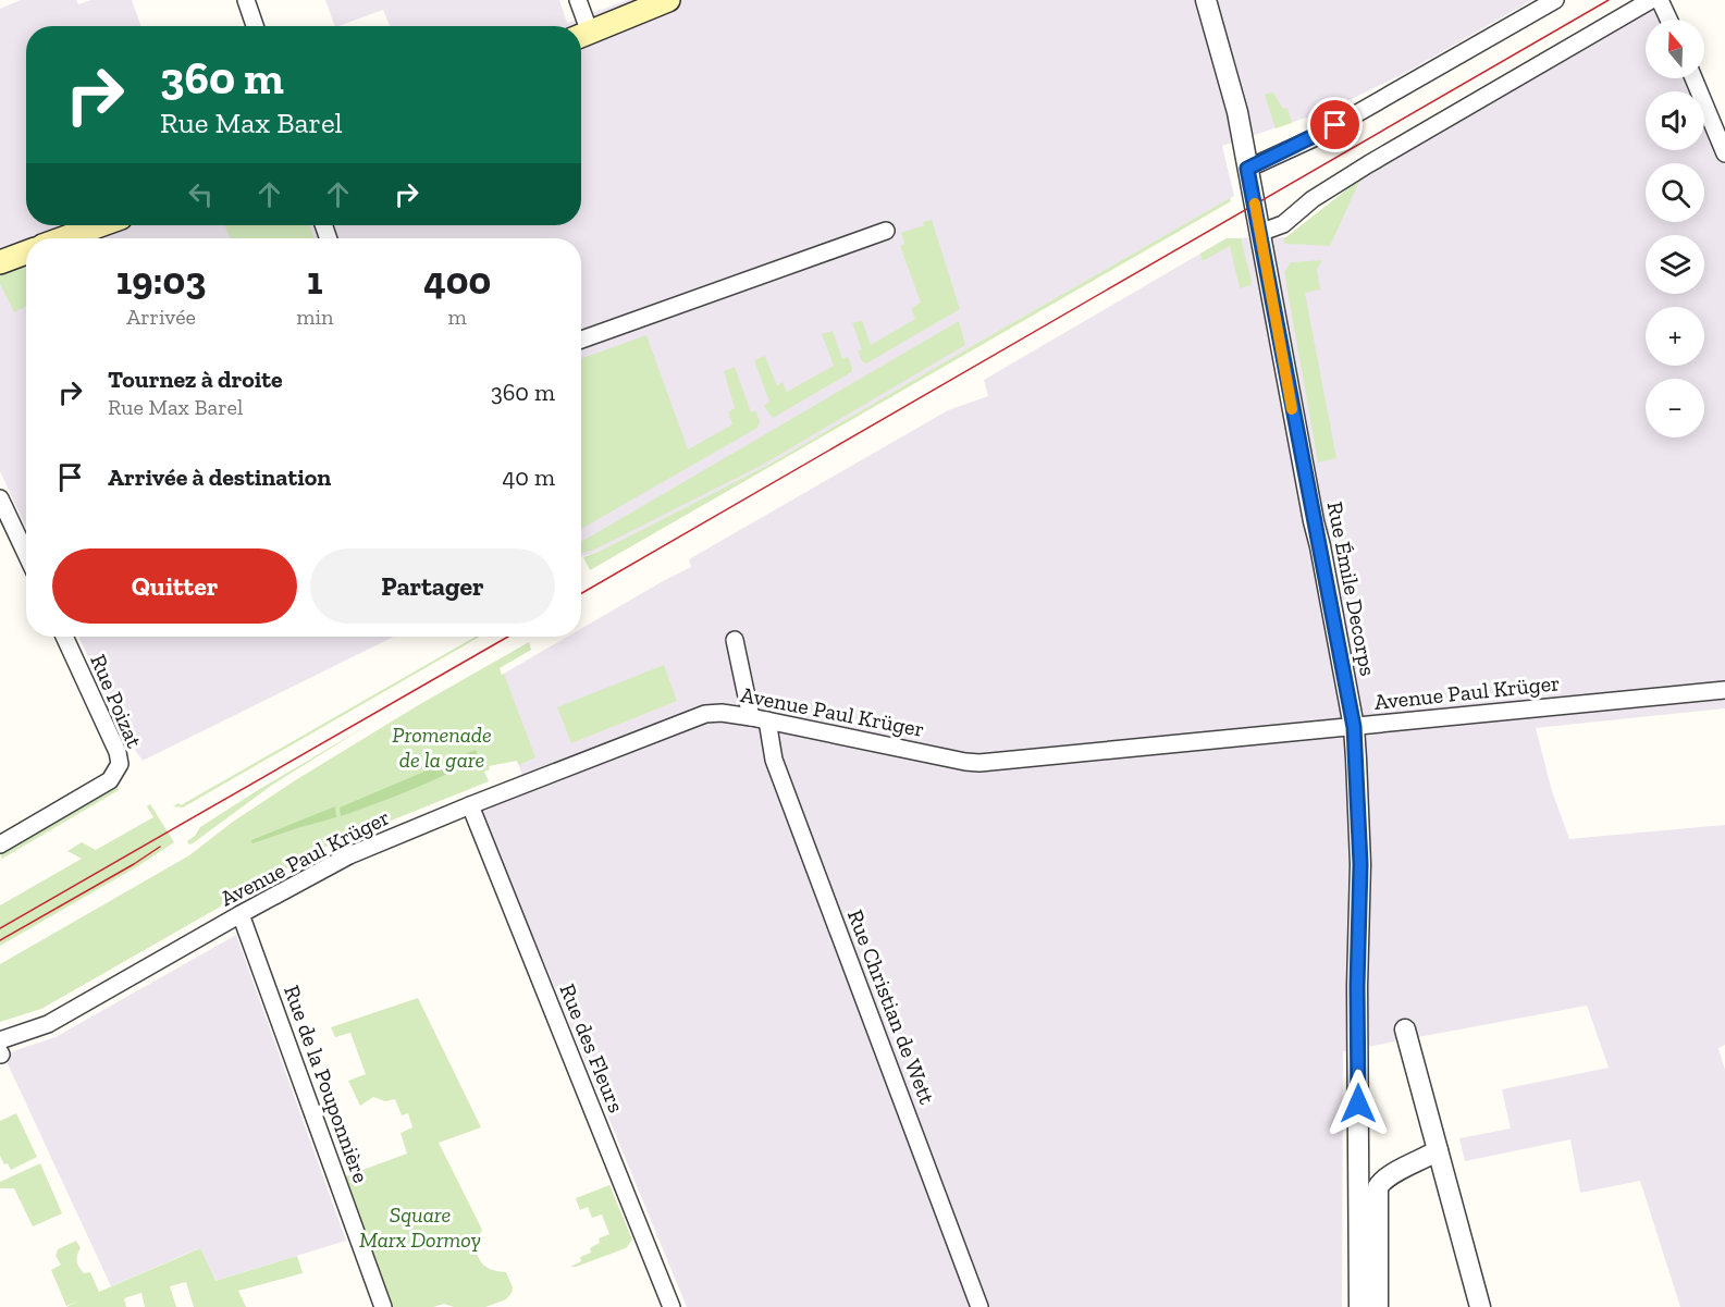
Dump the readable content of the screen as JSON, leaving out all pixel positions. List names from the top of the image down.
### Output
{
  "streets": {
    "street": [
      "Rue Émile Decorps",
      "Avenue Paul Krüger",
      "Rue Poizat",
      "Rue Christian de Wett",
      "Rue des Fleurs",
      "Rue de la Pouponnière"
    ]
  },
  "crossings": [
    ["Rue Émile Decorps", "Avenue Paul Krüger"],
    ["Avenue Paul Krüger", "Rue Christian de Wett"],
    ["Avenue Paul Krüger", "Rue des Fleurs"],
    ["Avenue Paul Krüger", "Rue de la Pouponnière"]
  ],
  "parks": ["Promenade de la gare", "Square Marx Dormoy"],
  "north": "top",
  "page": {
    "map_buttons": ["+", "−"],
    "turn": ["360 m", "Rue Max Barel"],
    "eta": [
      "19:03",
      "Arrivée",
      "1",
      "min",
      "400",
      "m"
    ],
    "list": [
      {
        "name": "Tournez à droite",
        "note": "Rue Max Barel",
        "value": "360 m"
      },
      {
        "name": "Arrivée à destination",
        "value": "40 m"
      }
    ],
    "buttons": ["Quitter", "Partager"]
  }
}
